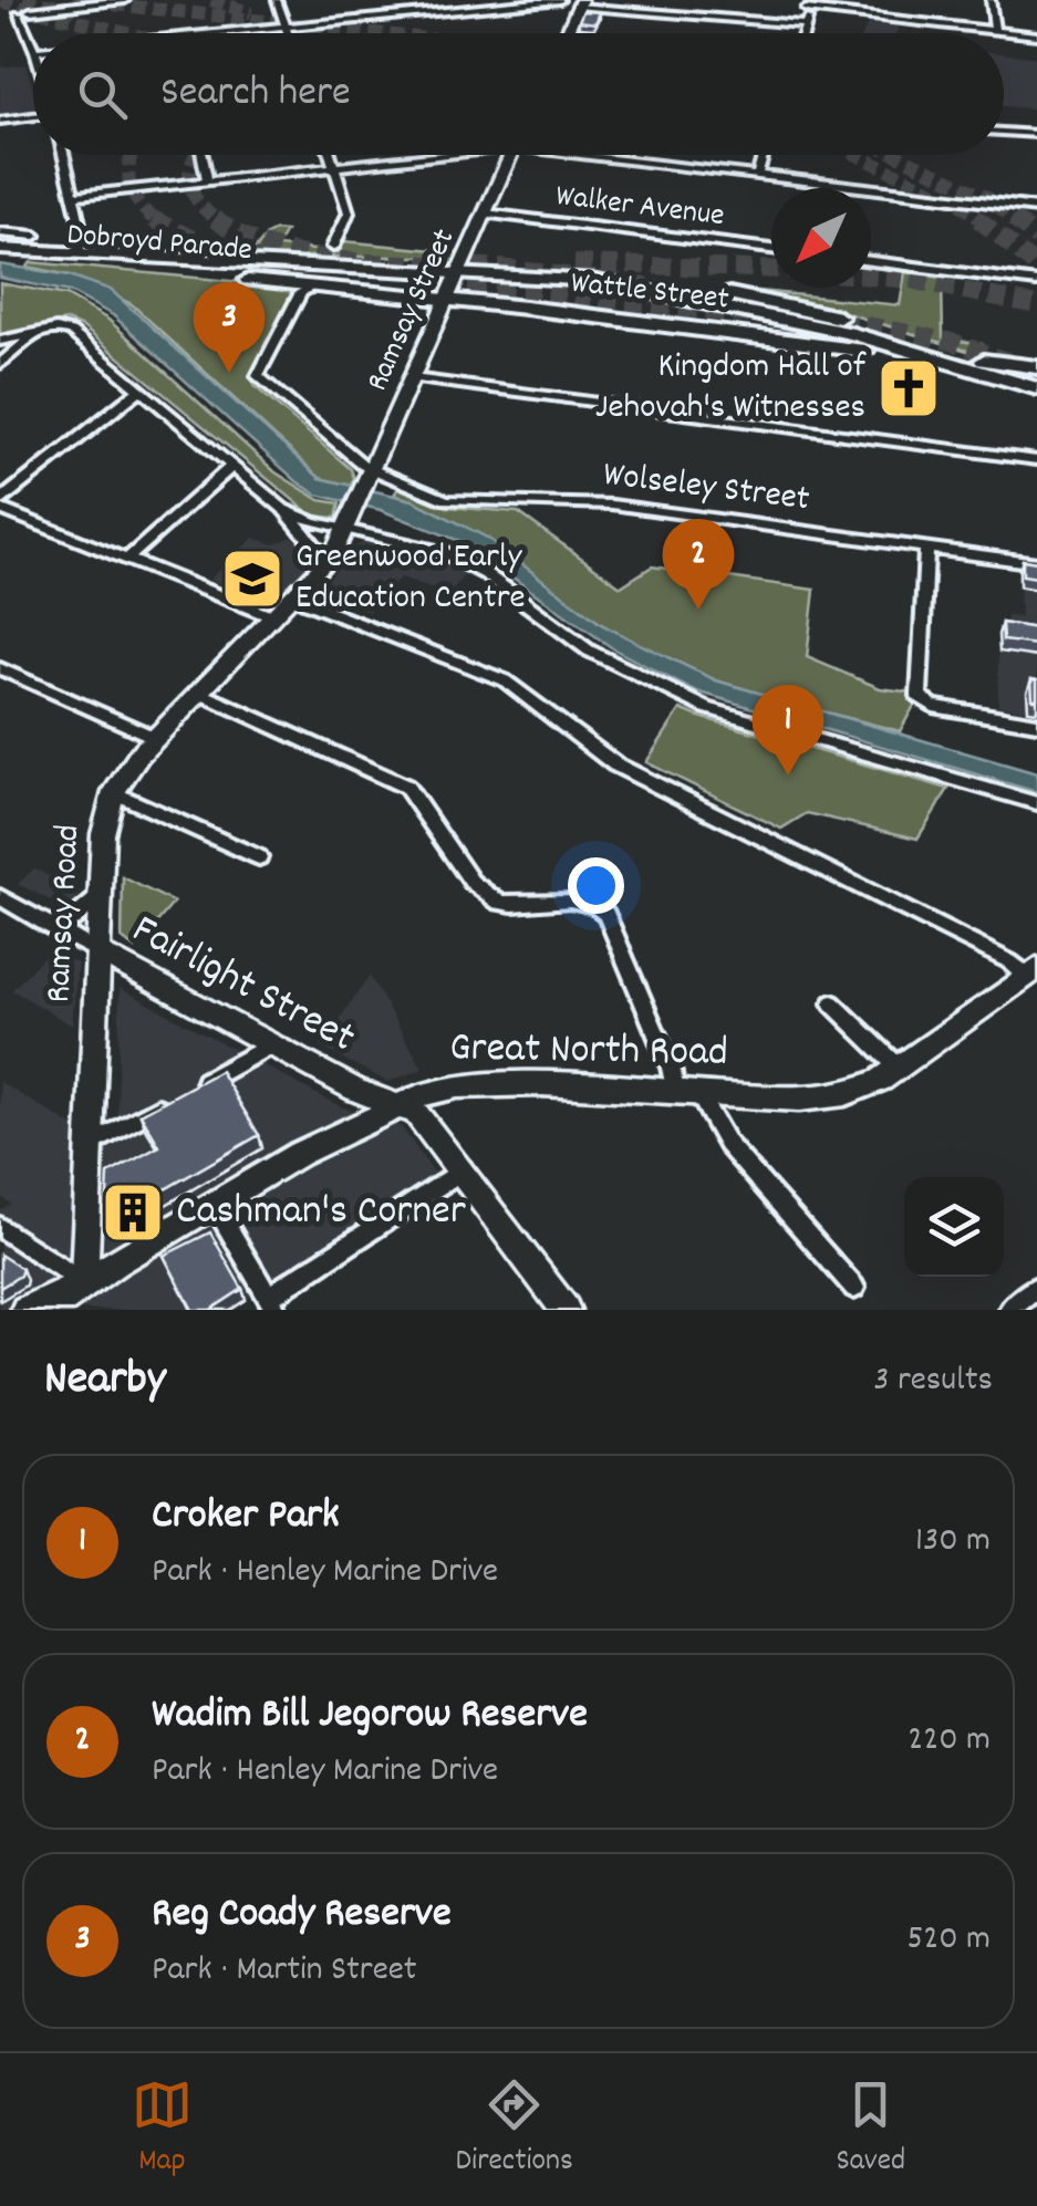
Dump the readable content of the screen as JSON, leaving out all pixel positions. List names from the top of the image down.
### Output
{
  "streets": {
    "highway": ["Dobroyd Parade", "Wattle Street"],
    "main road": [
      "Ramsay Street",
      "Ramsay Road",
      "Fairlight Street",
      "Great North Road"
    ],
    "street": ["Walker Avenue", "Wolseley Street"]
  },
  "crossings": [
    ["Walker Avenue", "Ramsay Street"],
    ["Dobroyd Parade", "Wattle Street"],
    ["Wattle Street", "Ramsay Street"],
    ["Ramsay Street", "Wolseley Street"],
    ["Ramsay Street", "Ramsay Road"],
    ["Wolseley Street", "Ramsay Road"],
    ["Ramsay Road", "Fairlight Street"],
    ["Ramsay Road", "Great North Road"],
    ["Fairlight Street", "Great North Road"]
  ],
  "places": {
    "church": ["Kingdom Hall of Jehovah's Witnesses"],
    "school or university": ["Greenwood Early Education Centre"],
    "building": ["Cashman's Corner"]
  },
  "north": "bottom left",
  "page": {
    "search": "Search here",
    "pins": ["3", "2", "1"],
    "heading": ["Nearby", "3 results"],
    "list": [
      {
        "mark": "1",
        "name": "Croker Park",
        "note": "Park · Henley Marine Drive",
        "value": "130 m"
      },
      {
        "mark": "2",
        "name": "Wadim Bill Jegorow Reserve",
        "note": "Park · Henley Marine Drive",
        "value": "220 m"
      },
      {
        "mark": "3",
        "name": "Reg Coady Reserve",
        "note": "Park · Martin Street",
        "value": "520 m"
      }
    ],
    "nav": ["Map", "Directions", "Saved"]
  }
}
